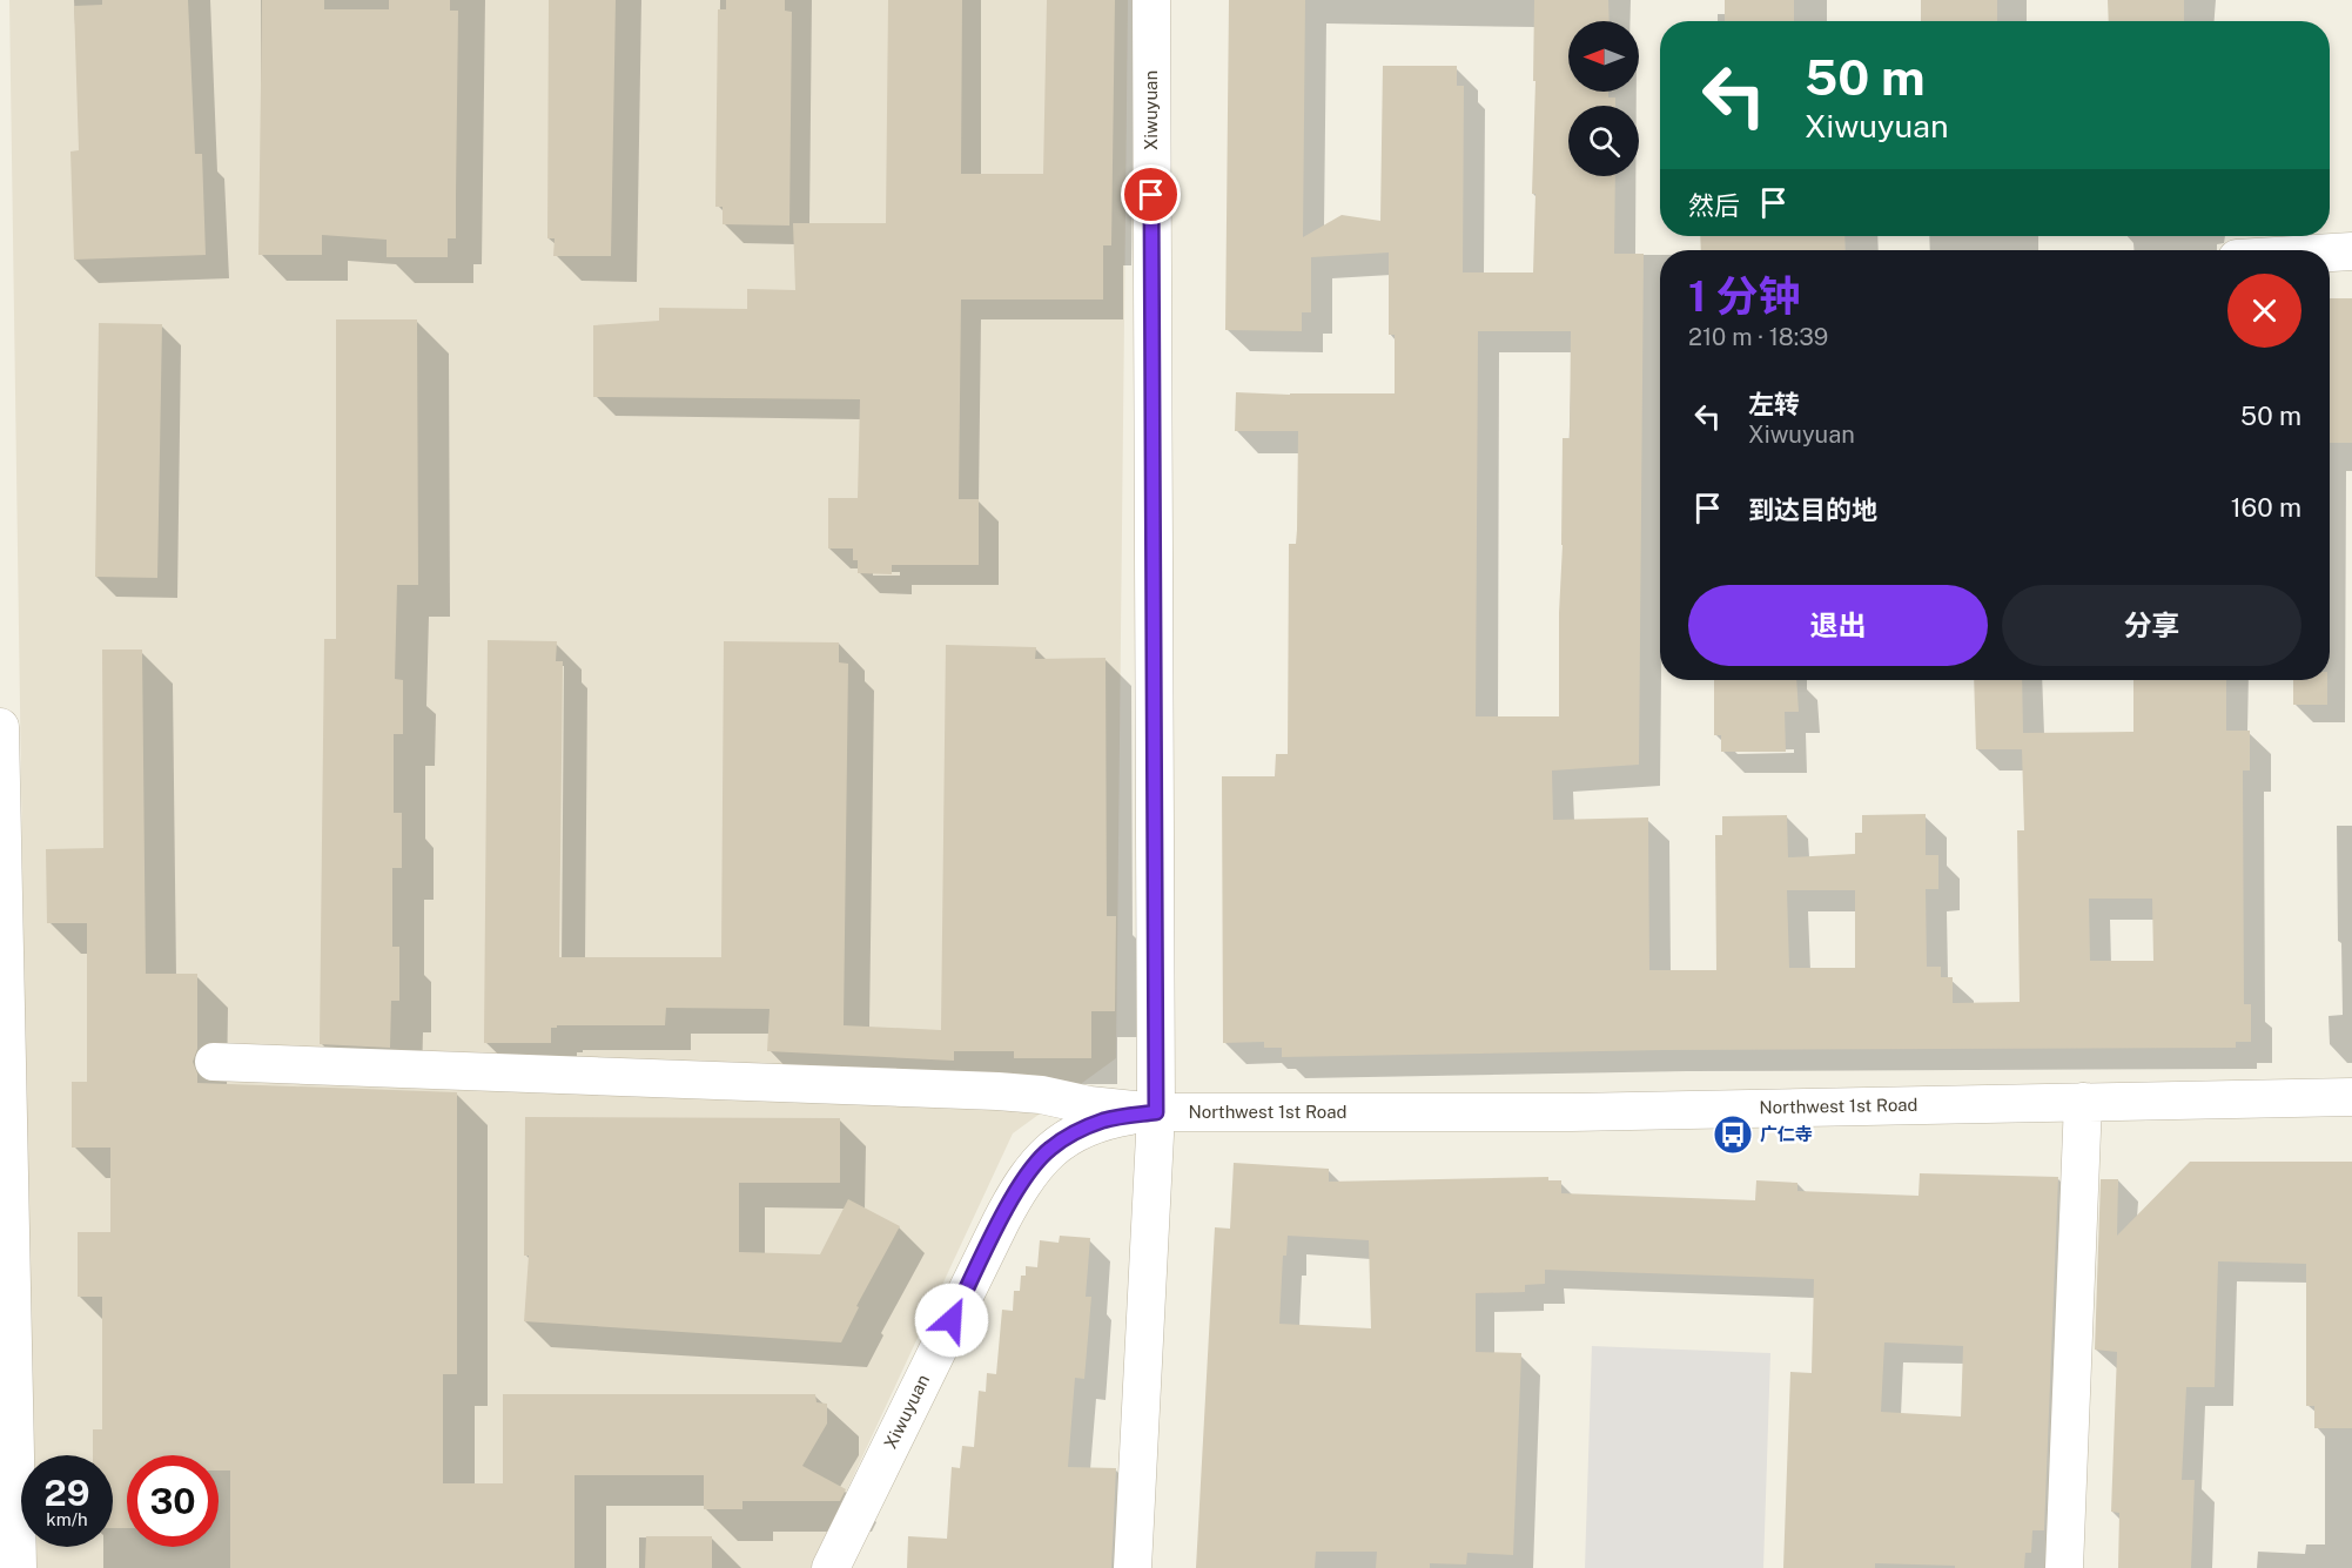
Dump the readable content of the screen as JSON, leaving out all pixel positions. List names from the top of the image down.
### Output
{
  "streets": {
    "street": ["Xiwuyuan", "Northwest 1st Road"]
  },
  "crossings": [
    ["Xiwuyuan", "Northwest 1st Road"]
  ],
  "places": {
    "bus stop": ["广仁寺"]
  },
  "north": "left",
  "page": {
    "turn": ["50 m", "Xiwuyuan"],
    "then": "然后",
    "heading": ["1 分钟", "210 m · 18:39"],
    "list": [
      {
        "name": "左转",
        "note": "Xiwuyuan",
        "value": "50 m"
      },
      {
        "name": "到达目的地",
        "value": "160 m"
      }
    ],
    "buttons": ["退出", "分享"],
    "speed": "29 km/h",
    "limit": "30"
  }
}
